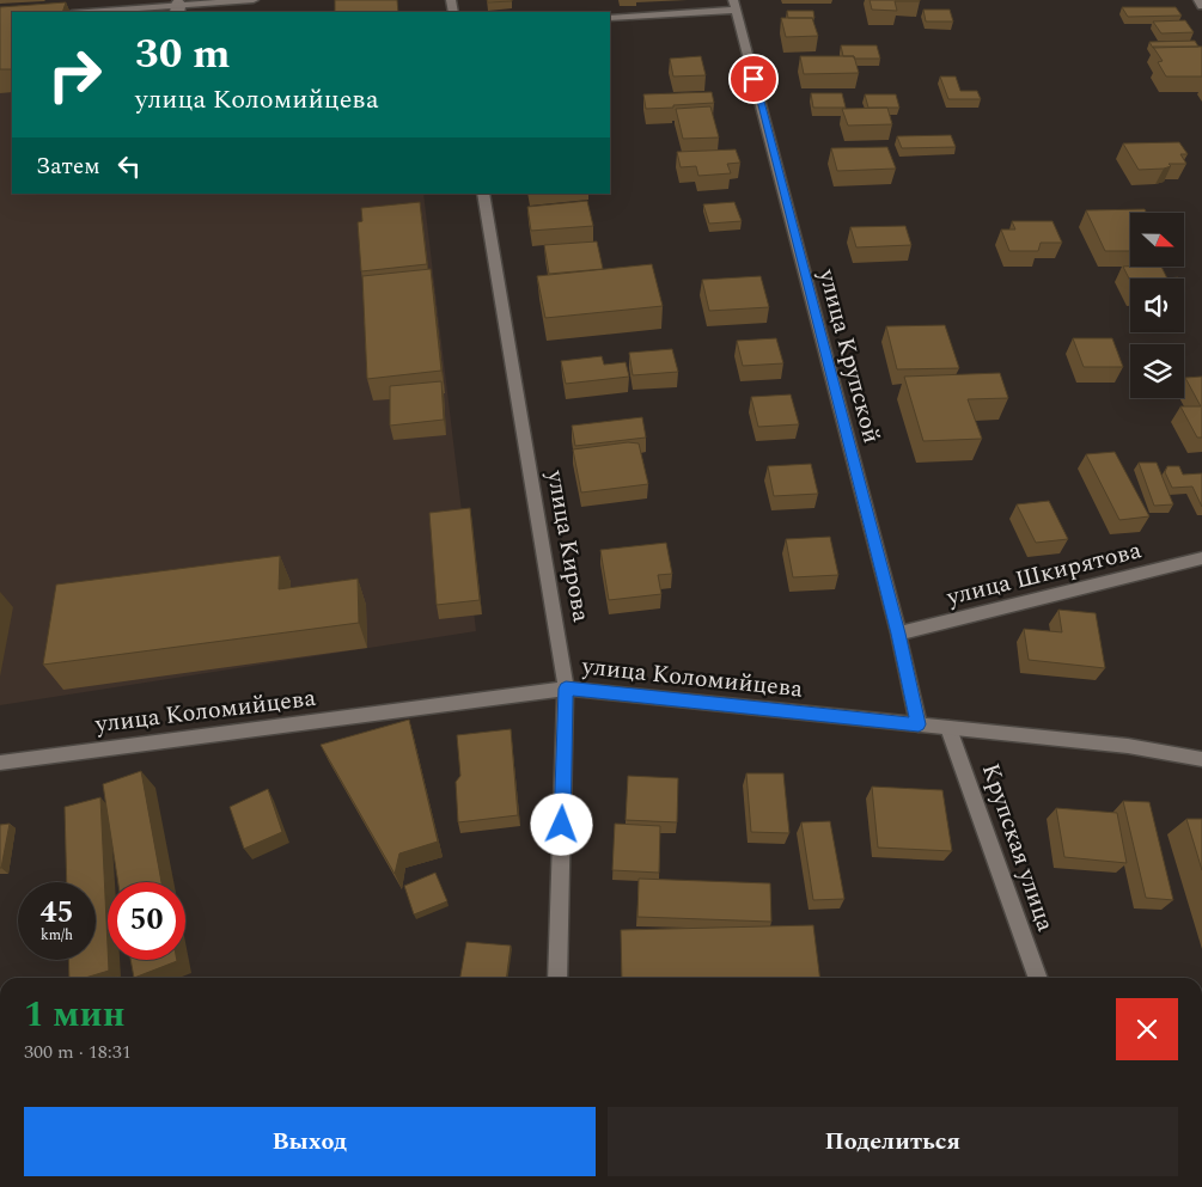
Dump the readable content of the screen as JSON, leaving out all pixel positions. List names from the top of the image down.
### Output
{
  "streets": {
    "street": [
      "улица Крупской",
      "улица Кирова",
      "улица Шкирятова",
      "улица Коломийцева",
      "Крупская улица"
    ]
  },
  "crossings": [
    ["улица Крупской", "улица Шкирятова"],
    ["улица Крупской", "улица Коломийцева"],
    ["улица Кирова", "улица Коломийцева"],
    ["улица Коломийцева", "Крупская улица"]
  ],
  "north": "right",
  "page": {
    "turn": ["30 m", "улица Коломийцева"],
    "then": "Затем",
    "speed": "45 km/h",
    "limit": "50",
    "heading": ["1 мин", "300 m · 18:31"],
    "buttons": ["Выход", "Поделиться"]
  }
}
